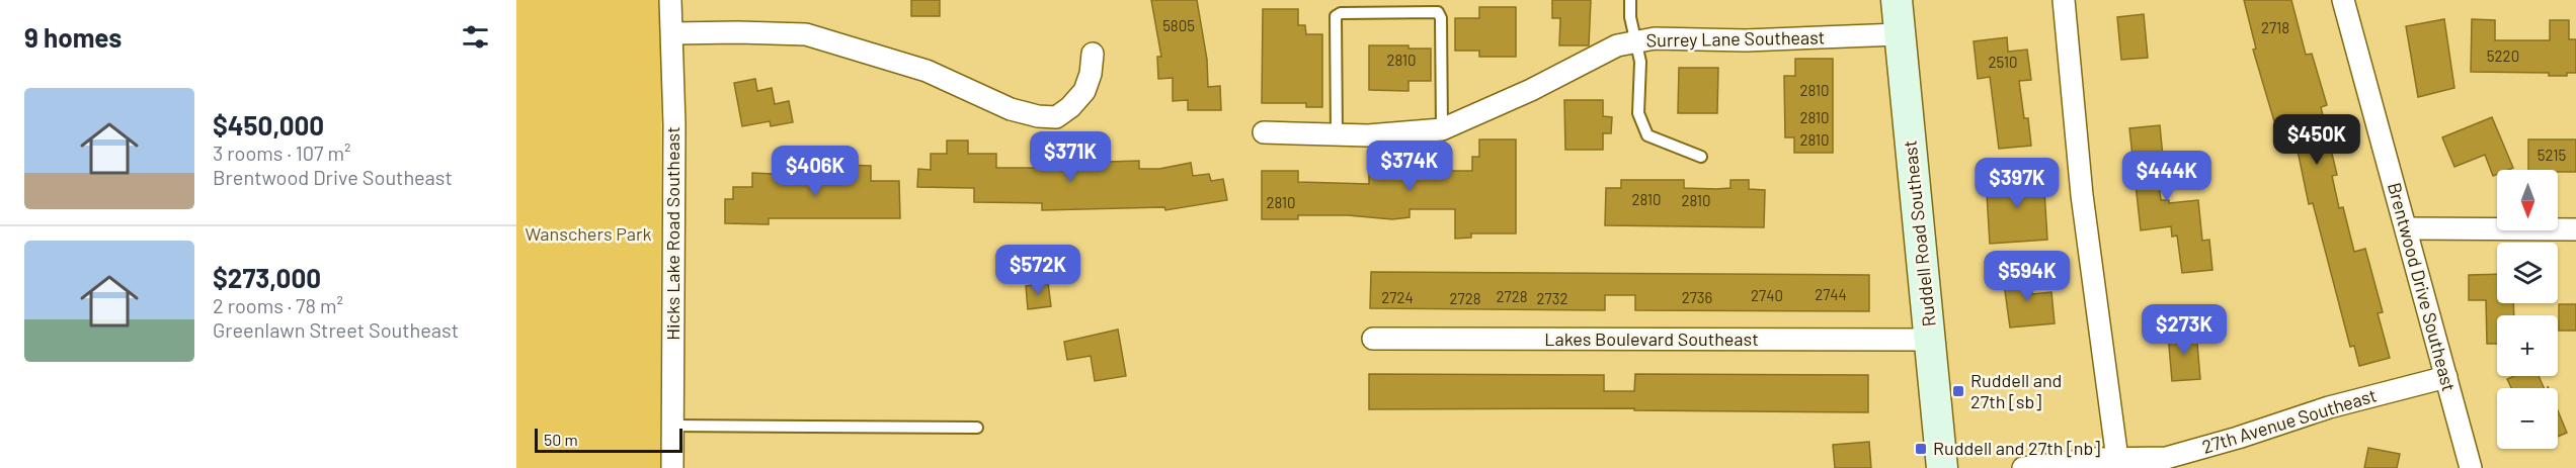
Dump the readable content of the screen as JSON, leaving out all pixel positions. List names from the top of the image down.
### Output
{
  "streets": {
    "main road": ["Ruddell Road Southeast"],
    "street": [
      "Surrey Lane Southeast",
      "Hicks Lake Road Southeast",
      "Brentwood Drive Southeast",
      "Lakes Boulevard Southeast",
      "27th Avenue Southeast"
    ]
  },
  "crossings": [
    ["Surrey Lane Southeast", "Ruddell Road Southeast"],
    ["Ruddell Road Southeast", "Lakes Boulevard Southeast"],
    ["Brentwood Drive Southeast", "27th Avenue Southeast"]
  ],
  "parks": ["Wanschers Park"],
  "places": {
    "transit": ["Ruddell and 27th [sb]", "Ruddell and 27th [nb]"]
  },
  "house_numbers": [
    "5805",
    "2718",
    "5220",
    "2810",
    "2510",
    "2810",
    "2810",
    "2810",
    "5215",
    "2810",
    "2810",
    "2810",
    "2744",
    "2740",
    "2728",
    "2724",
    "2736",
    "2728",
    "2732"
  ],
  "scale_bar": "50 m",
  "north": "bottom",
  "page": {
    "heading": "9 homes",
    "list": [
      {
        "name": "$450,000",
        "note": "3 rooms · 107 m² · Brentwood Drive Southeast"
      },
      {
        "name": "$273,000",
        "note": "2 rooms · 78 m² · Greenlawn Street Southeast"
      }
    ],
    "price": [
      "$450K",
      "$371K",
      "$374K",
      "$406K",
      "$444K",
      "$397K",
      "$572K",
      "$594K",
      "$273K"
    ],
    "map_buttons": ["+", "−"],
    "scale": "50 m"
  }
}
